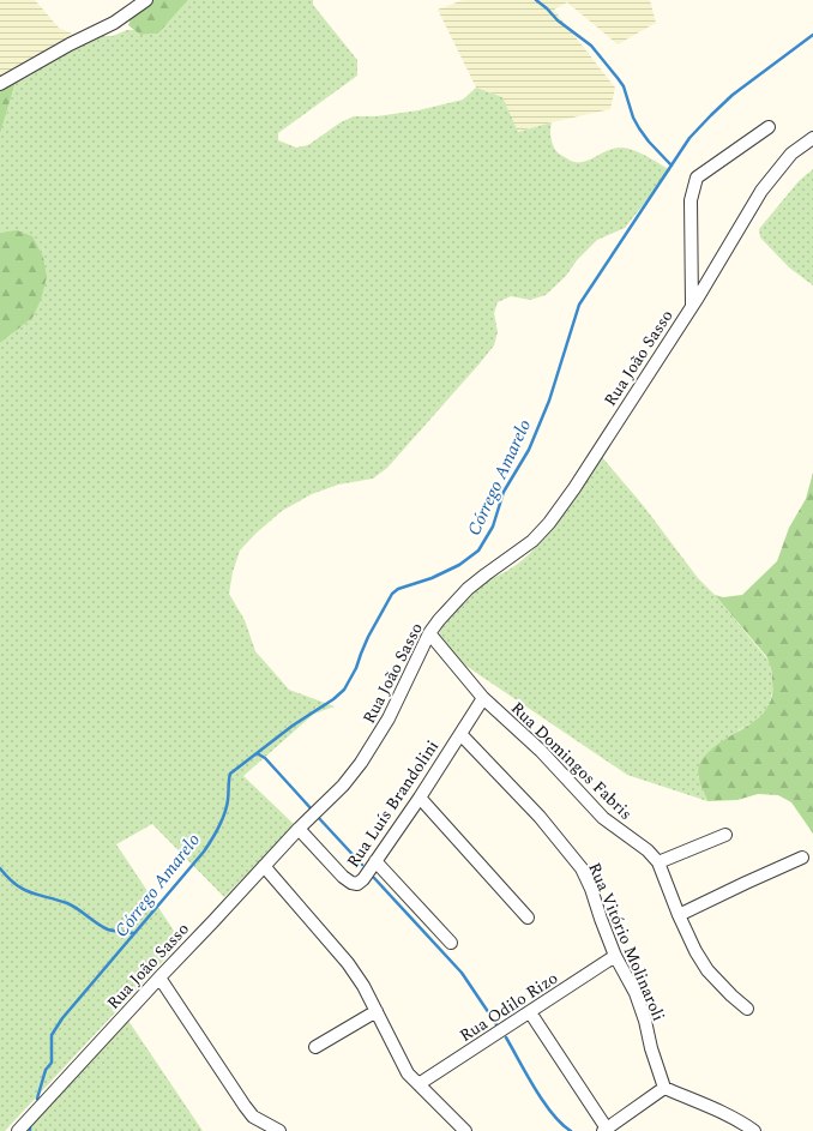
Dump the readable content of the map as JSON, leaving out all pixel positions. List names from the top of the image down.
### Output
{
  "streets": {
    "street": [
      "Rua João Sasso",
      "Rua Domingos Fabris",
      "Rua Luís Brandolini",
      "Rua Vitório Molinaroli",
      "Rua Odilo Rizo"
    ]
  },
  "crossings": [
    ["Rua João Sasso", "Rua Domingos Fabris"],
    ["Rua João Sasso", "Rua Luís Brandolini"],
    ["Rua Domingos Fabris", "Rua Luís Brandolini"],
    ["Rua Luís Brandolini", "Rua Vitório Molinaroli"],
    ["Rua Vitório Molinaroli", "Rua Odilo Rizo"]
  ],
  "water": ["Córrego Amarelo"]
}
